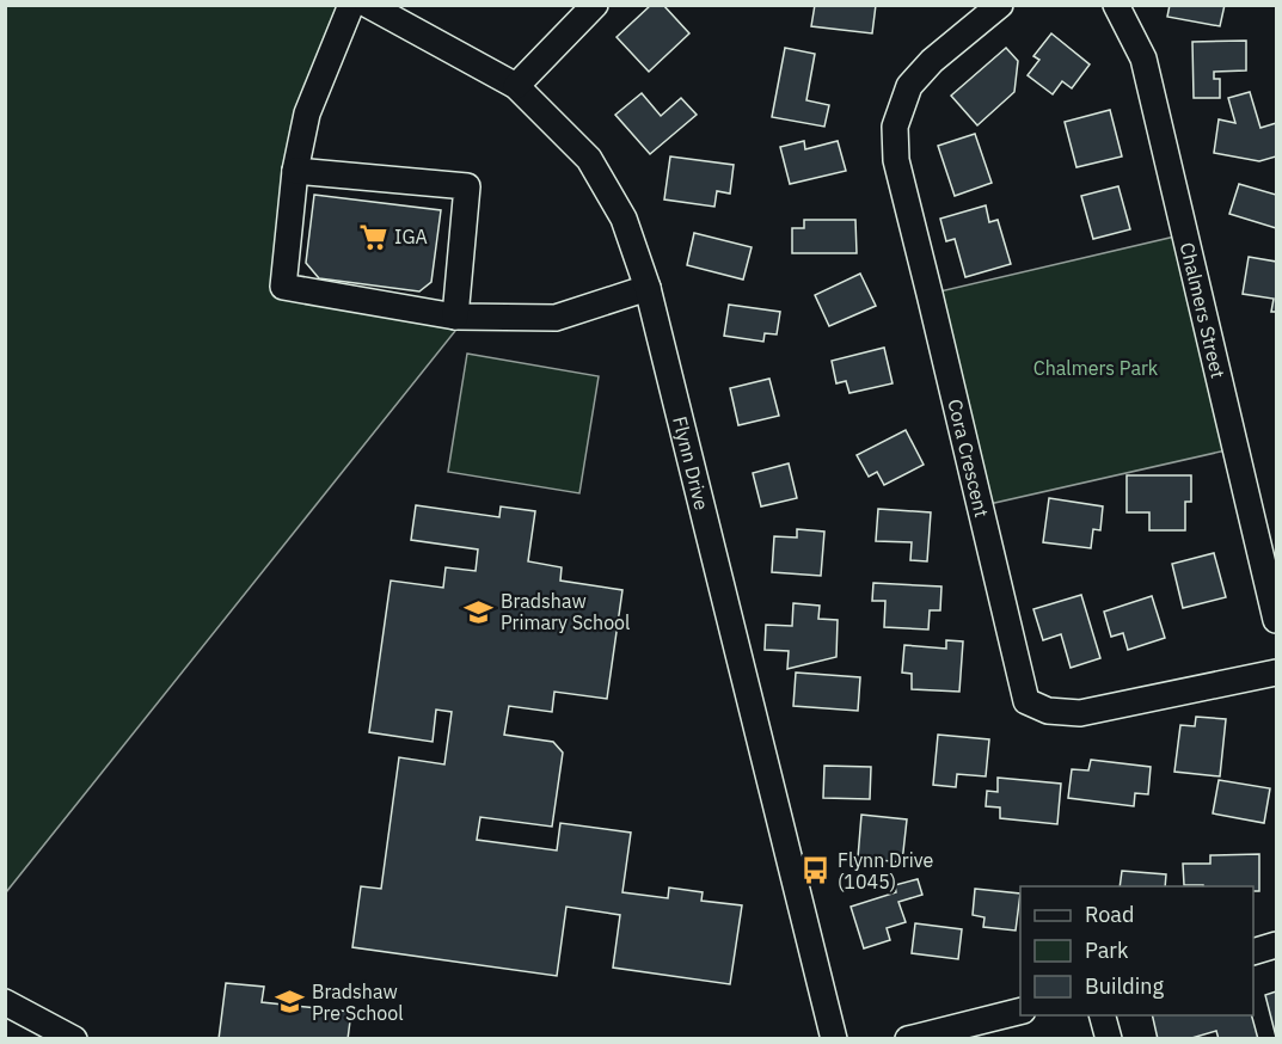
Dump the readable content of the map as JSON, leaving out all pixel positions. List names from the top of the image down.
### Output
{
  "streets": {
    "street": ["Chalmers Street", "Cora Crescent", "Flynn Drive"]
  },
  "parks": ["Chalmers Park"],
  "places": {
    "supermarket": ["IGA"],
    "school or university": ["Bradshaw Primary School", "Bradshaw Pre School"],
    "bus stop": ["Flynn Drive (1045)"]
  },
  "legend": ["Road", "Park", "Building"]
}
